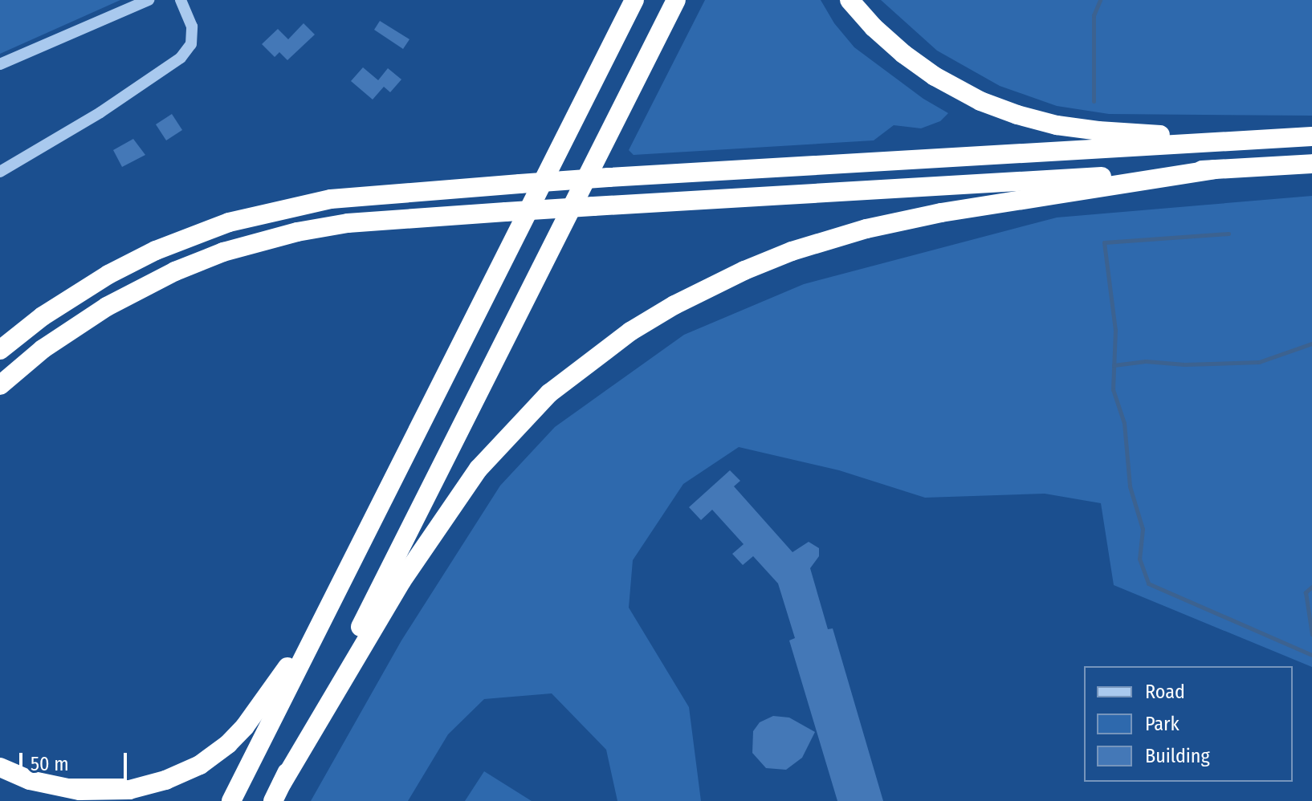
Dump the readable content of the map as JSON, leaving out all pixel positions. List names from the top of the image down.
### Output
{
  "legend": ["Road", "Park", "Building"],
  "scale_bar": "50 m"
}
